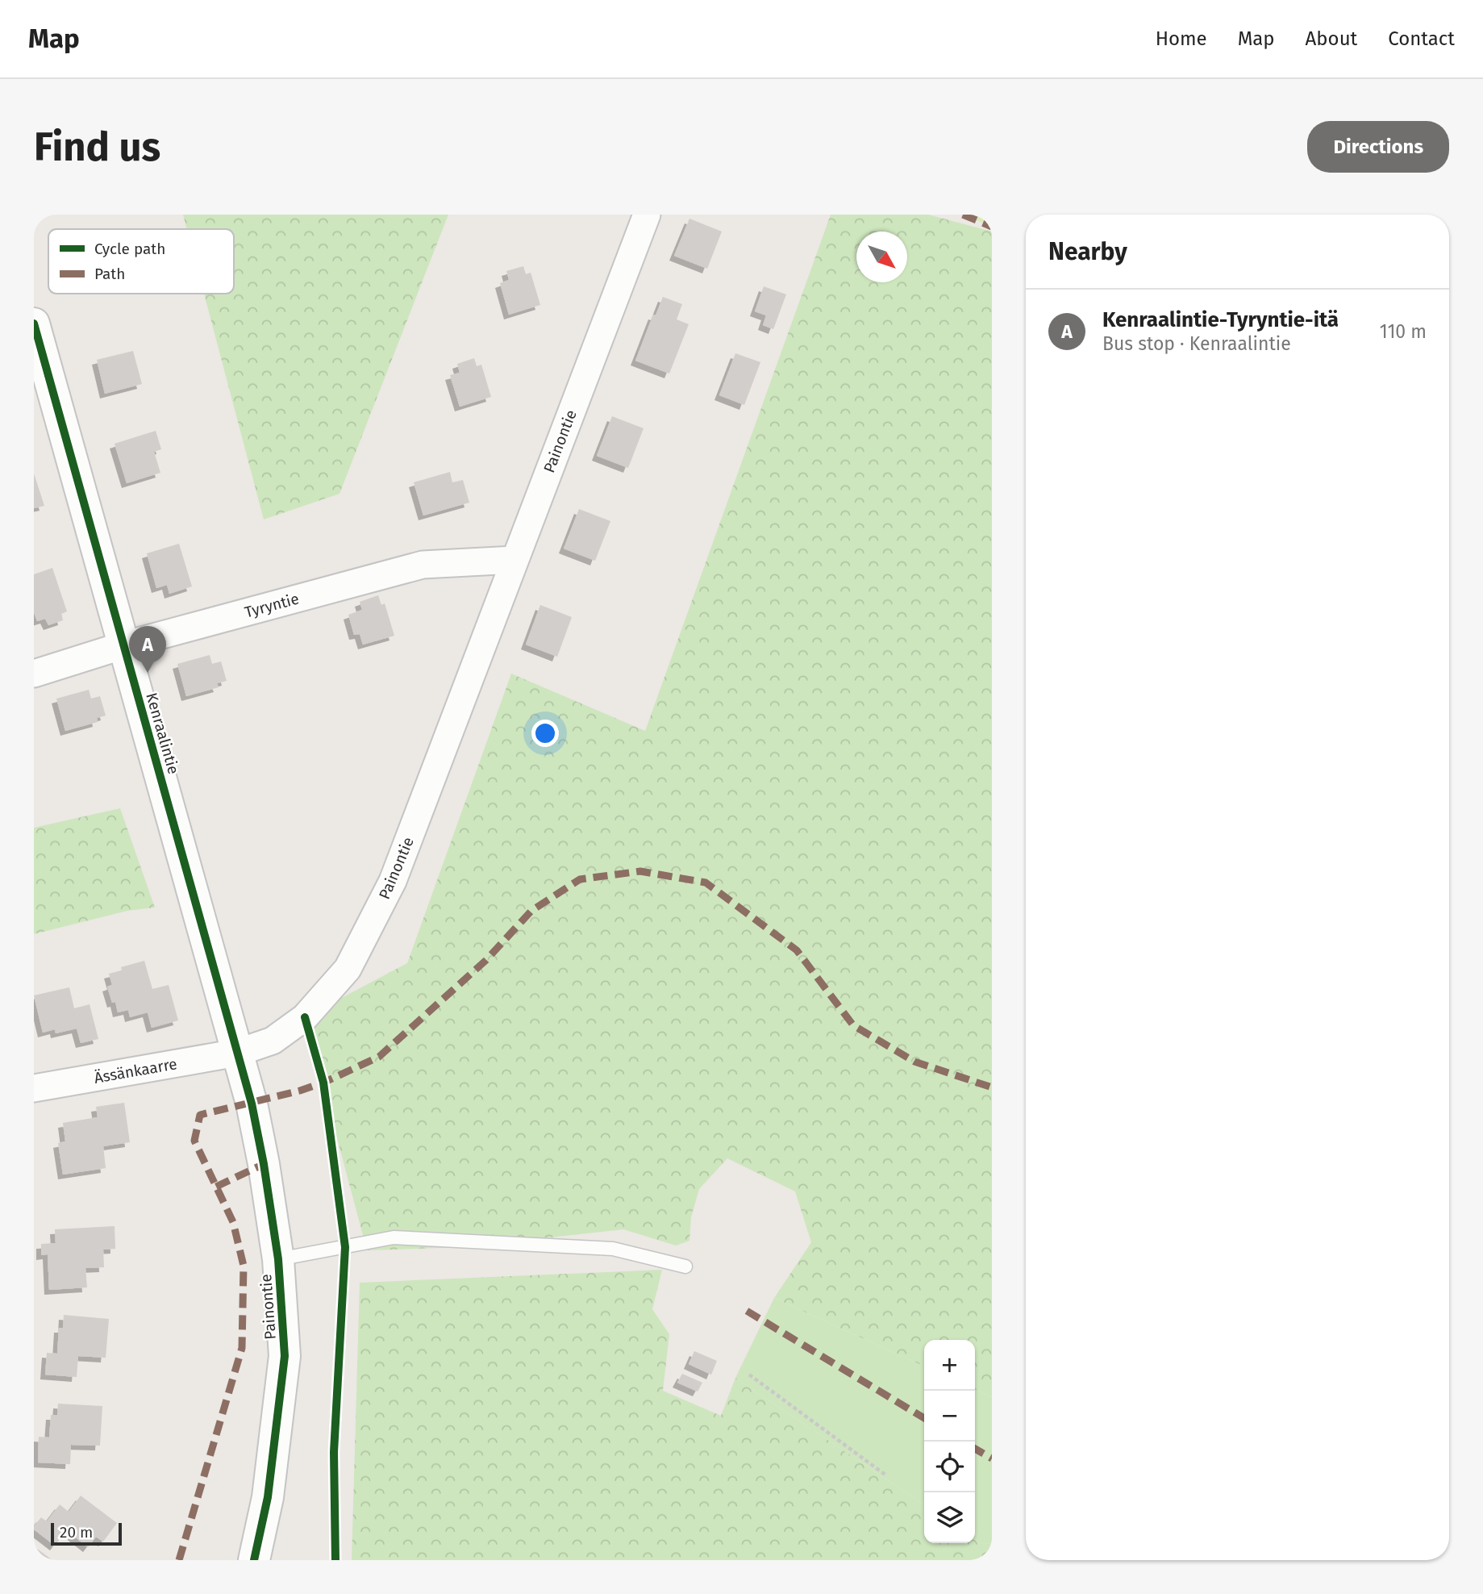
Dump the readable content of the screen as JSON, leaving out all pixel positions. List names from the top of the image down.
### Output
{
  "streets": {
    "street": [
      "Painontie",
      "Tyryntie",
      "Kenraalintie",
      "Ässänkaarre"
    ]
  },
  "crossings": [
    ["Painontie", "Tyryntie"],
    ["Painontie", "Kenraalintie"],
    ["Painontie", "Ässänkaarre"],
    ["Tyryntie", "Kenraalintie"],
    ["Kenraalintie", "Ässänkaarre"]
  ],
  "legend": ["Cycle path", "Path"],
  "scale_bar": "20 m",
  "north": "bottom right",
  "page": {
    "header": "Map",
    "nav": [
      "Home",
      "Map",
      "About",
      "Contact"
    ],
    "buttons": "Directions",
    "title": "Find us",
    "heading": "Nearby",
    "list": [
      {
        "mark": "A",
        "name": "Kenraalintie-Tyryntie-itä",
        "note": "Bus stop · Kenraalintie",
        "value": "110 m"
      }
    ],
    "pins": "A",
    "map_buttons": ["+", "−"],
    "scale": "20 m"
  }
}
